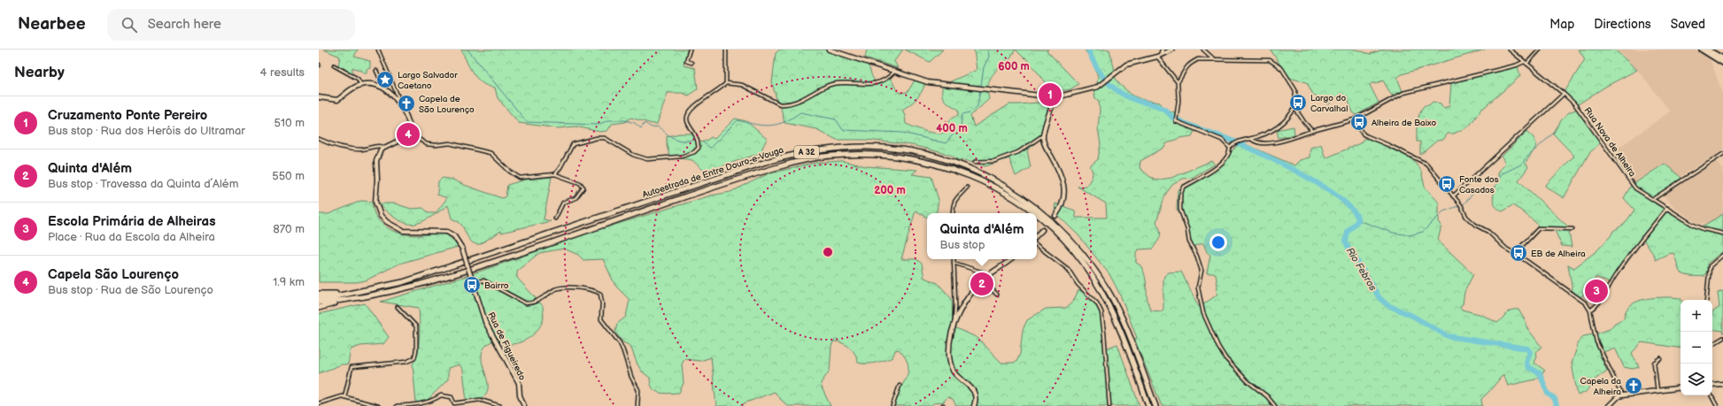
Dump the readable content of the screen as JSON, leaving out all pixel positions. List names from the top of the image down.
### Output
{
  "streets": {
    "highway": ["A 32", "Autoestrada de Entre Douro-e-Vouga"],
    "street": ["Rua Nova de Alheira", "Rua de Figueiredo"]
  },
  "crossings": [
    ["A 32", "Autoestrada de Entre Douro-e-Vouga"]
  ],
  "water": ["Rio Febros"],
  "places": {
    "place": ["Largo Salvador Caetano"],
    "bus stop": [
      "Largo do Carvalhal",
      "Alheira de Baixo",
      "Fonte dos Casados",
      "EB de Alheira",
      "Bairro"
    ],
    "church": ["Capela de São Lourenço", "Capela da Alheira"]
  },
  "page": {
    "header": "Nearbee",
    "search": "Search here",
    "nav": ["Map", "Directions", "Saved"],
    "heading": ["Nearby", "4 results"],
    "pins": [
      "1",
      "4",
      "2",
      "3"
    ],
    "list": [
      {
        "mark": "1",
        "name": "Cruzamento Ponte Pereiro",
        "note": "Bus stop · Rua dos Heróis do Ultramar",
        "value": "510 m"
      },
      {
        "mark": "2",
        "name": "Quinta d'Além",
        "note": "Bus stop · Travessa da Quinta d´Além",
        "value": "550 m"
      },
      {
        "mark": "3",
        "name": "Escola Primária de Alheiras",
        "note": "Place · Rua da Escola da Alheira",
        "value": "870 m"
      },
      {
        "mark": "4",
        "name": "Capela São Lourenço",
        "note": "Bus stop · Rua de São Lourenço",
        "value": "1.9 km"
      }
    ],
    "popup": ["Quinta d'Além", "Bus stop"],
    "map_buttons": ["+", "−"]
  },
  "rings": ["600 m", "400 m", "200 m"]
}
